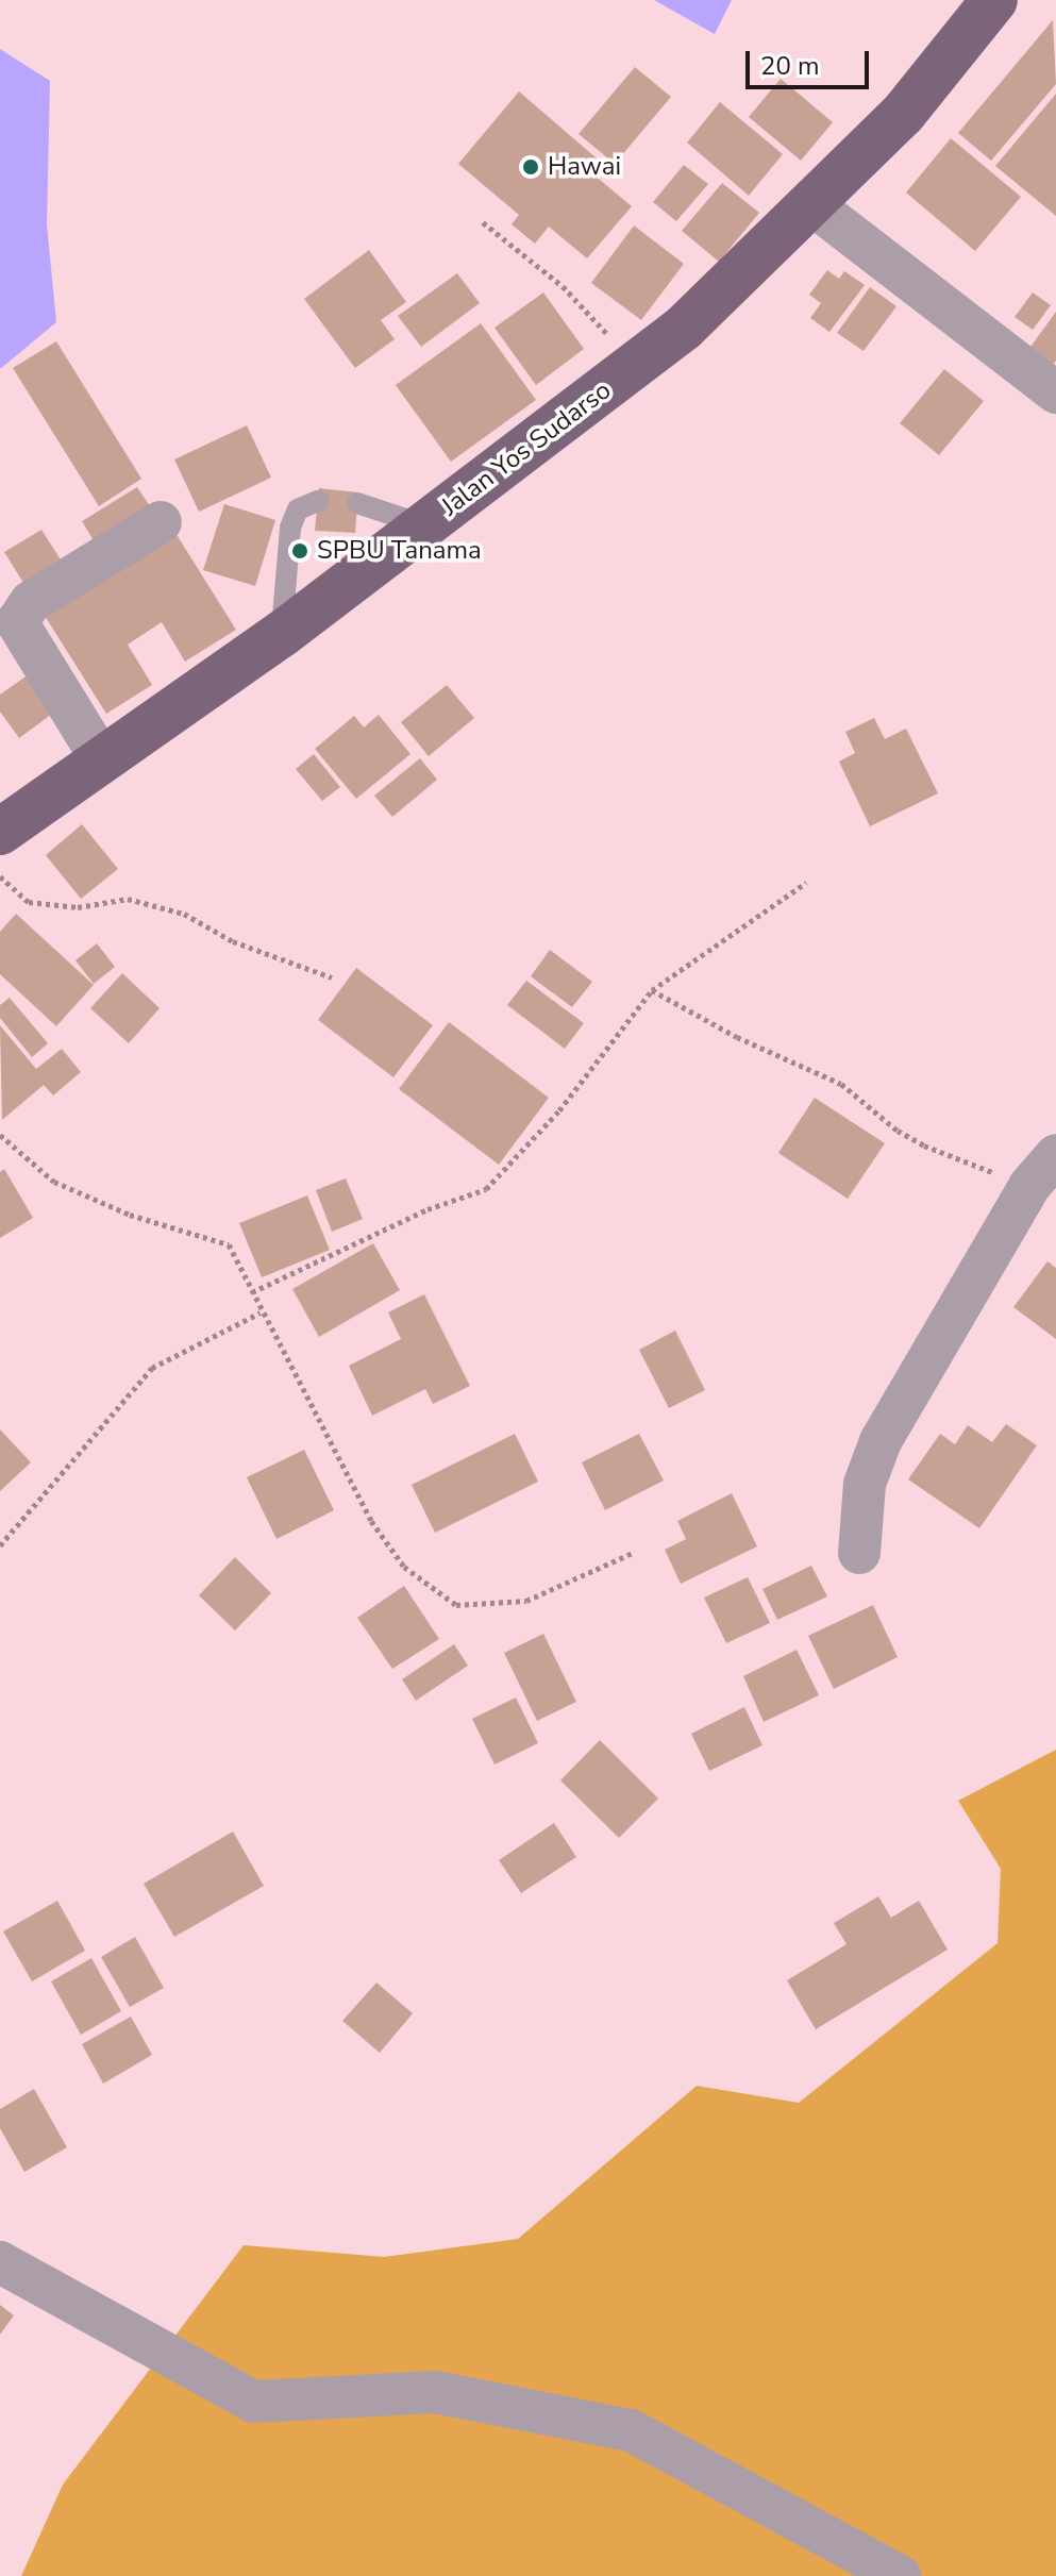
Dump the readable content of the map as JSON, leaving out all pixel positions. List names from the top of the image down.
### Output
{
  "streets": {
    "main road": ["Jalan Yos Sudarso"]
  },
  "places": ["Hawai", "SPBU Tanama"],
  "scale_bar": "20 m"
}
